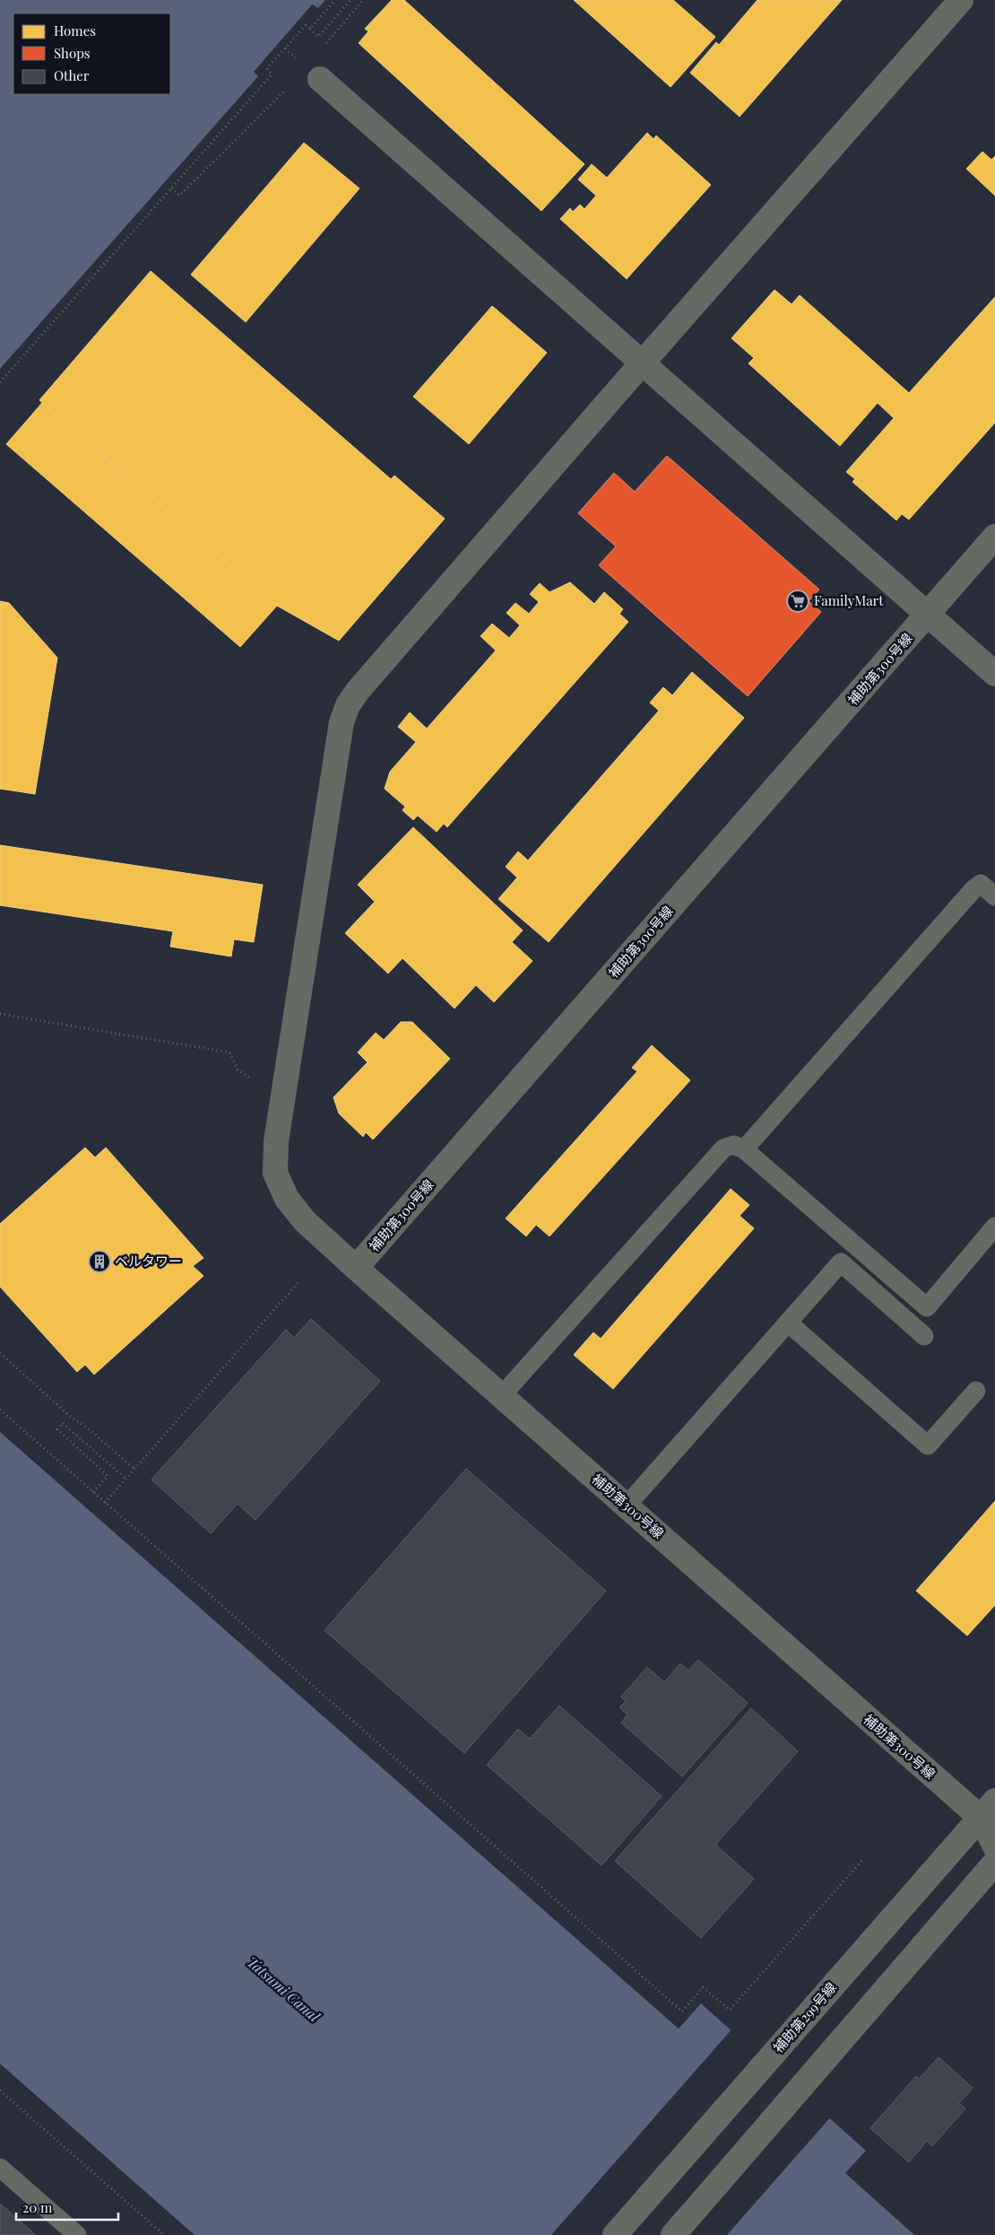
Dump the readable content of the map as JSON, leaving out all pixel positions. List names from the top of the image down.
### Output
{
  "streets": {
    "street": ["補助第300号線", "補助第299号線"]
  },
  "crossings": [
    ["補助第300号線", "補助第299号線"]
  ],
  "water": ["Tatsumi Canal"],
  "places": {
    "supermarket": ["FamilyMart"],
    "building": ["ベルタワー"]
  },
  "legend": ["Homes", "Shops", "Other"],
  "scale_bar": "20 m"
}
